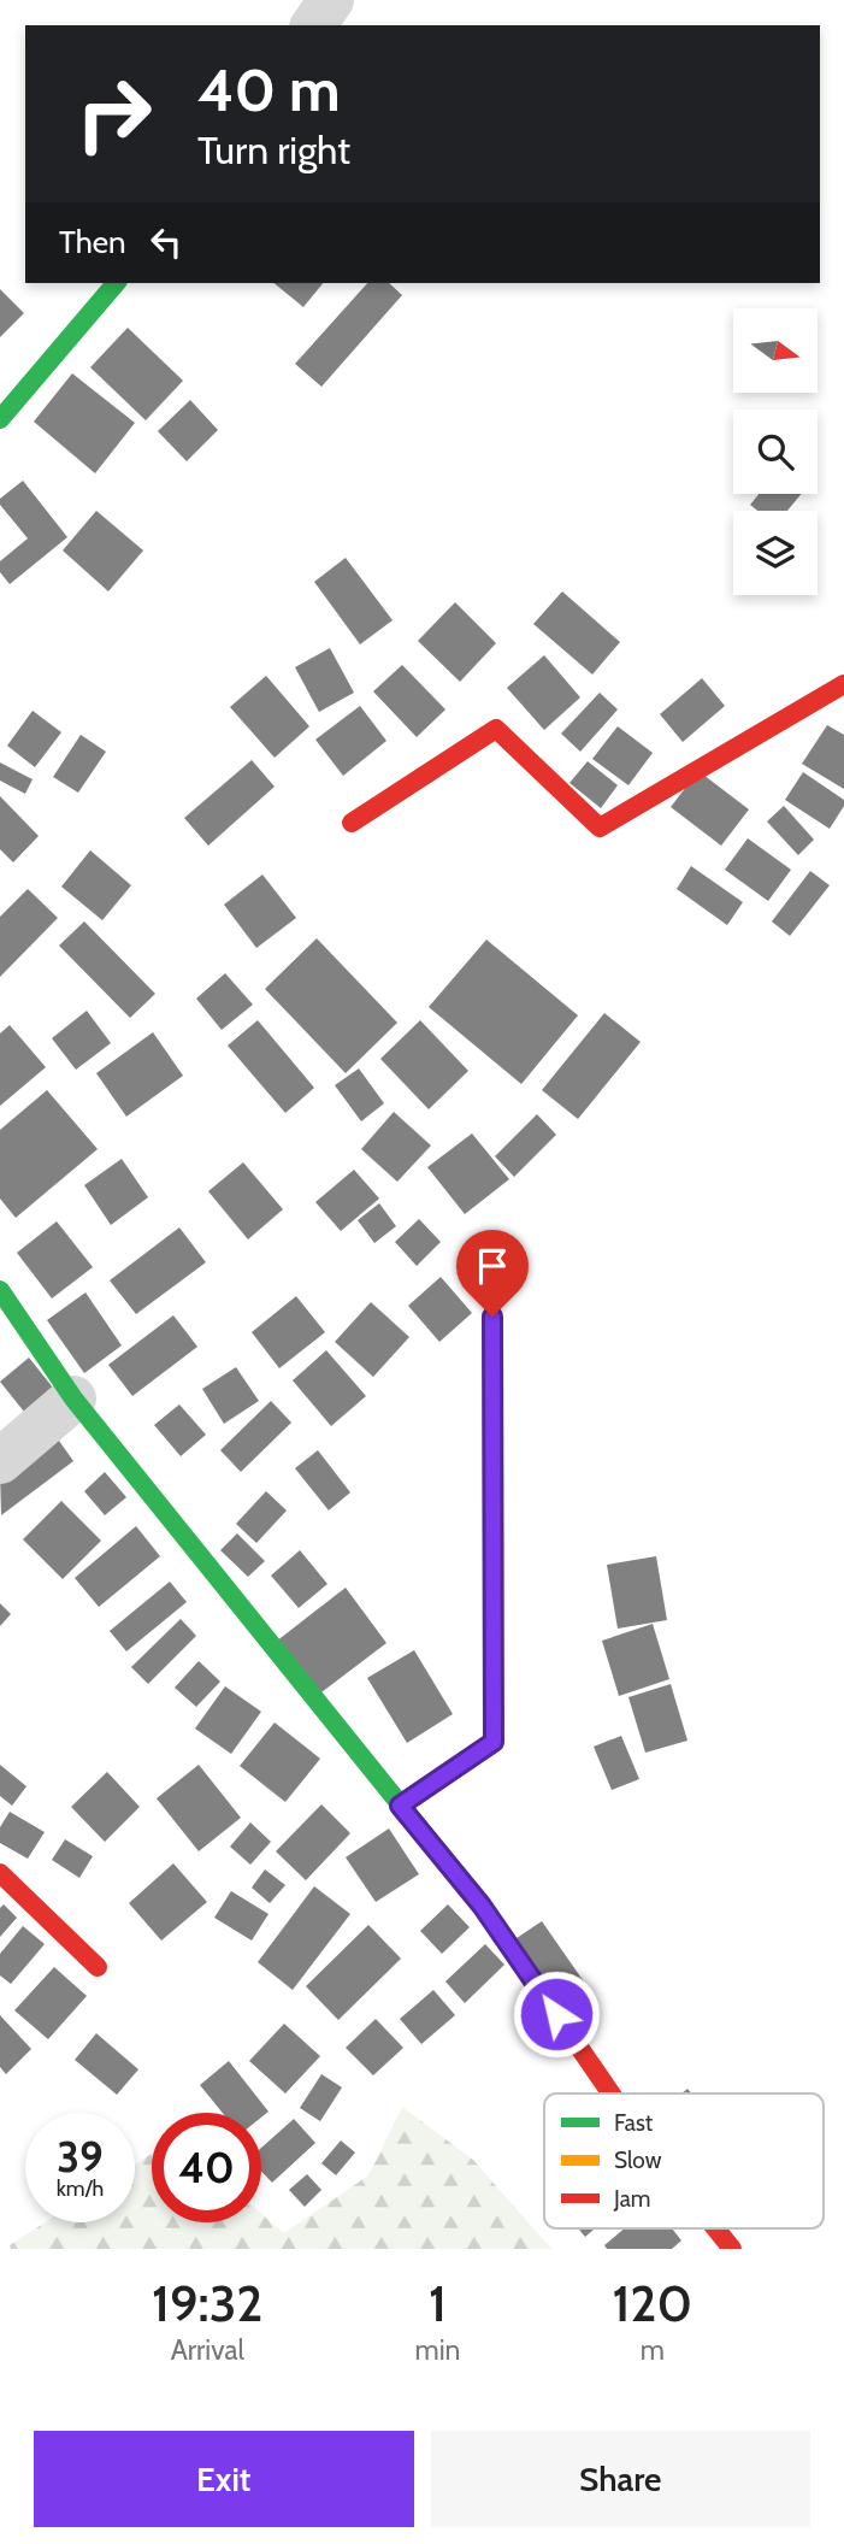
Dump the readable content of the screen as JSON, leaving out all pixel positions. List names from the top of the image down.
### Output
{
  "legend": ["Fast", "Slow", "Jam"],
  "north": "right",
  "page": {
    "turn": ["40 m", "Turn right"],
    "then": "Then",
    "speed": "39 km/h",
    "limit": "40",
    "eta": [
      "19:32",
      "Arrival",
      "1",
      "min",
      "120",
      "m"
    ],
    "buttons": ["Exit", "Share"]
  }
}
